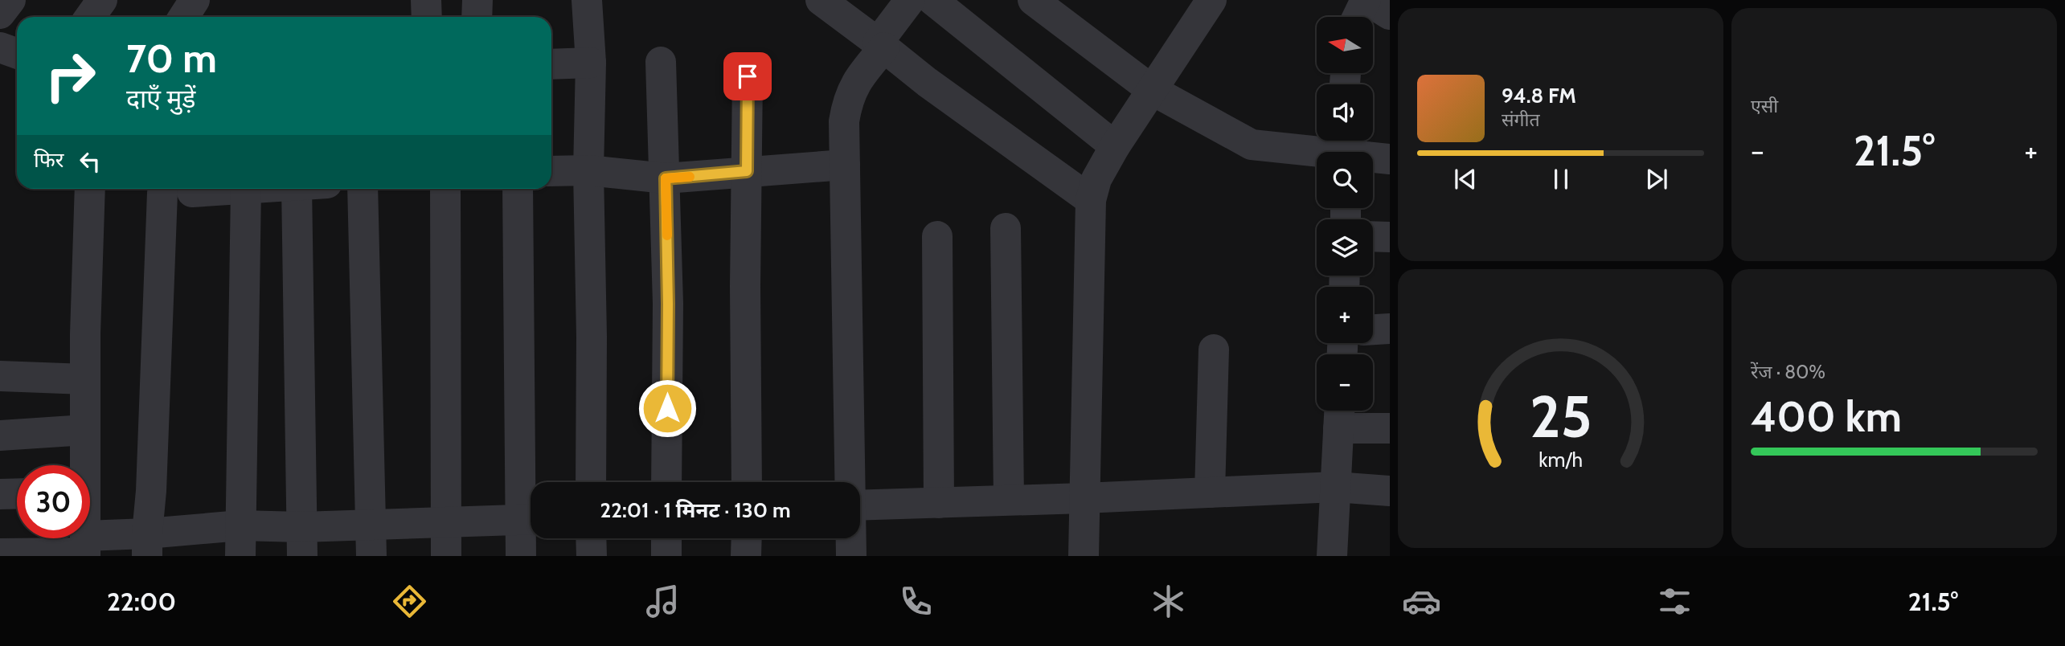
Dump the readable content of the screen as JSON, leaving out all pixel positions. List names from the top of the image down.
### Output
{
  "north": "left",
  "page": {
    "tile": [
      "एसी",
      ["रेंज · 80%", "400 km"]
    ],
    "map_buttons": ["+", "−"],
    "turn": ["70 m", "दाएँ मुड़ें"],
    "song": ["94.8 FM", "संगीत"],
    "heat": ["−", "21.5°", "+"],
    "then": "फिर",
    "limit": "30",
    "trip": "22:01 · 1 मिनट · 130 m",
    "tabs": ["22:00", "21.5°"],
    "gauge": ["25", "km/h"]
  }
}
